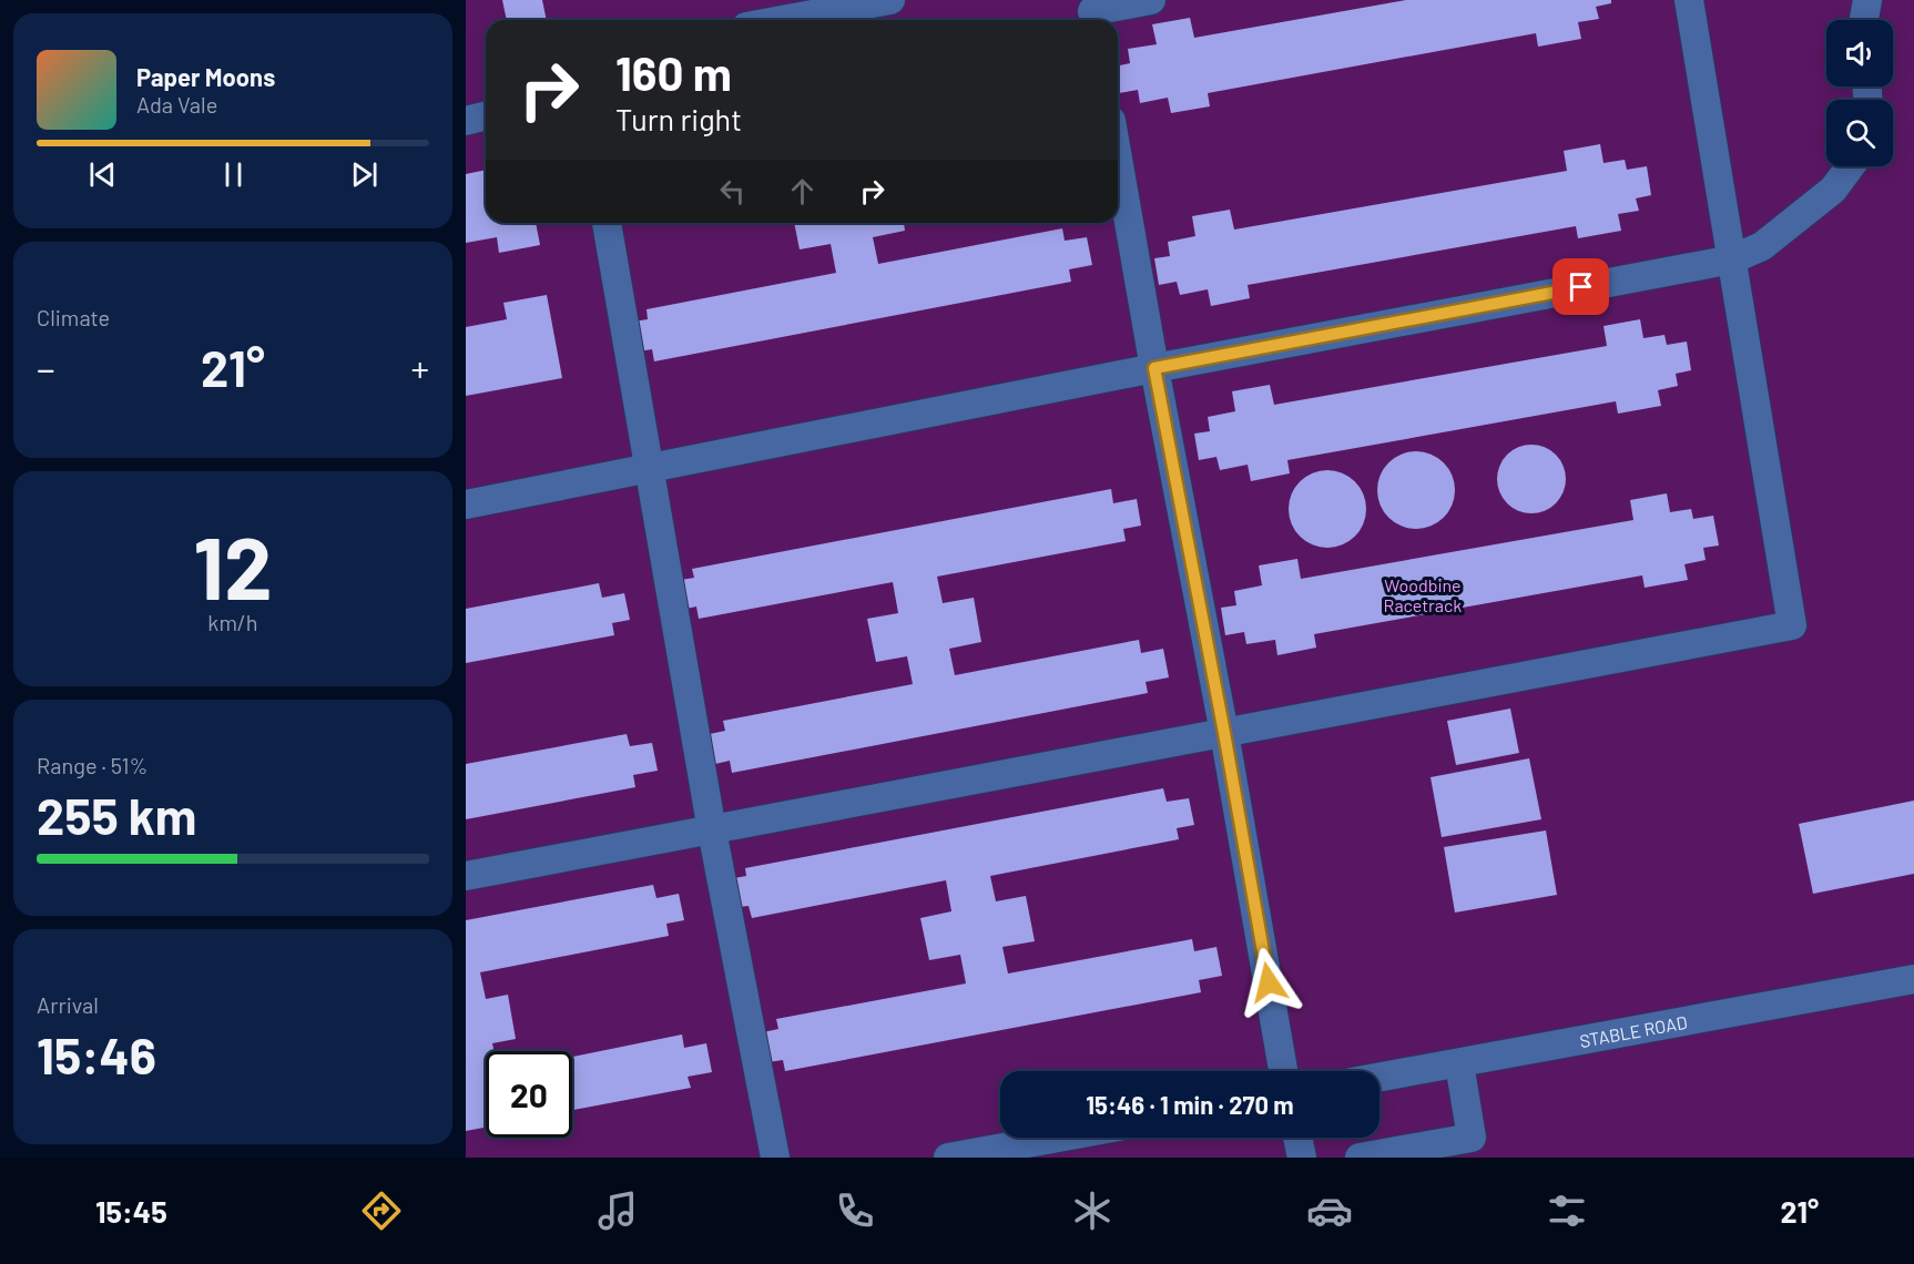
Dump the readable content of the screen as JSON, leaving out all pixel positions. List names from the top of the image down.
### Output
{
  "streets": {
    "street": ["STABLE ROAD"]
  },
  "parks": ["Woodbine Racetrack"],
  "page": {
    "turn": ["160 m", "Turn right"],
    "song": ["Paper Moons", "Ada Vale"],
    "tile": [
      "Climate",
      ["12", "km/h"],
      ["Range · 51%", "255 km"],
      ["Arrival", "15:46"]
    ],
    "heat": ["−", "21°", "+"],
    "limit": "20",
    "trip": "15:46 · 1 min · 270 m",
    "tabs": ["15:45", "21°"]
  }
}
